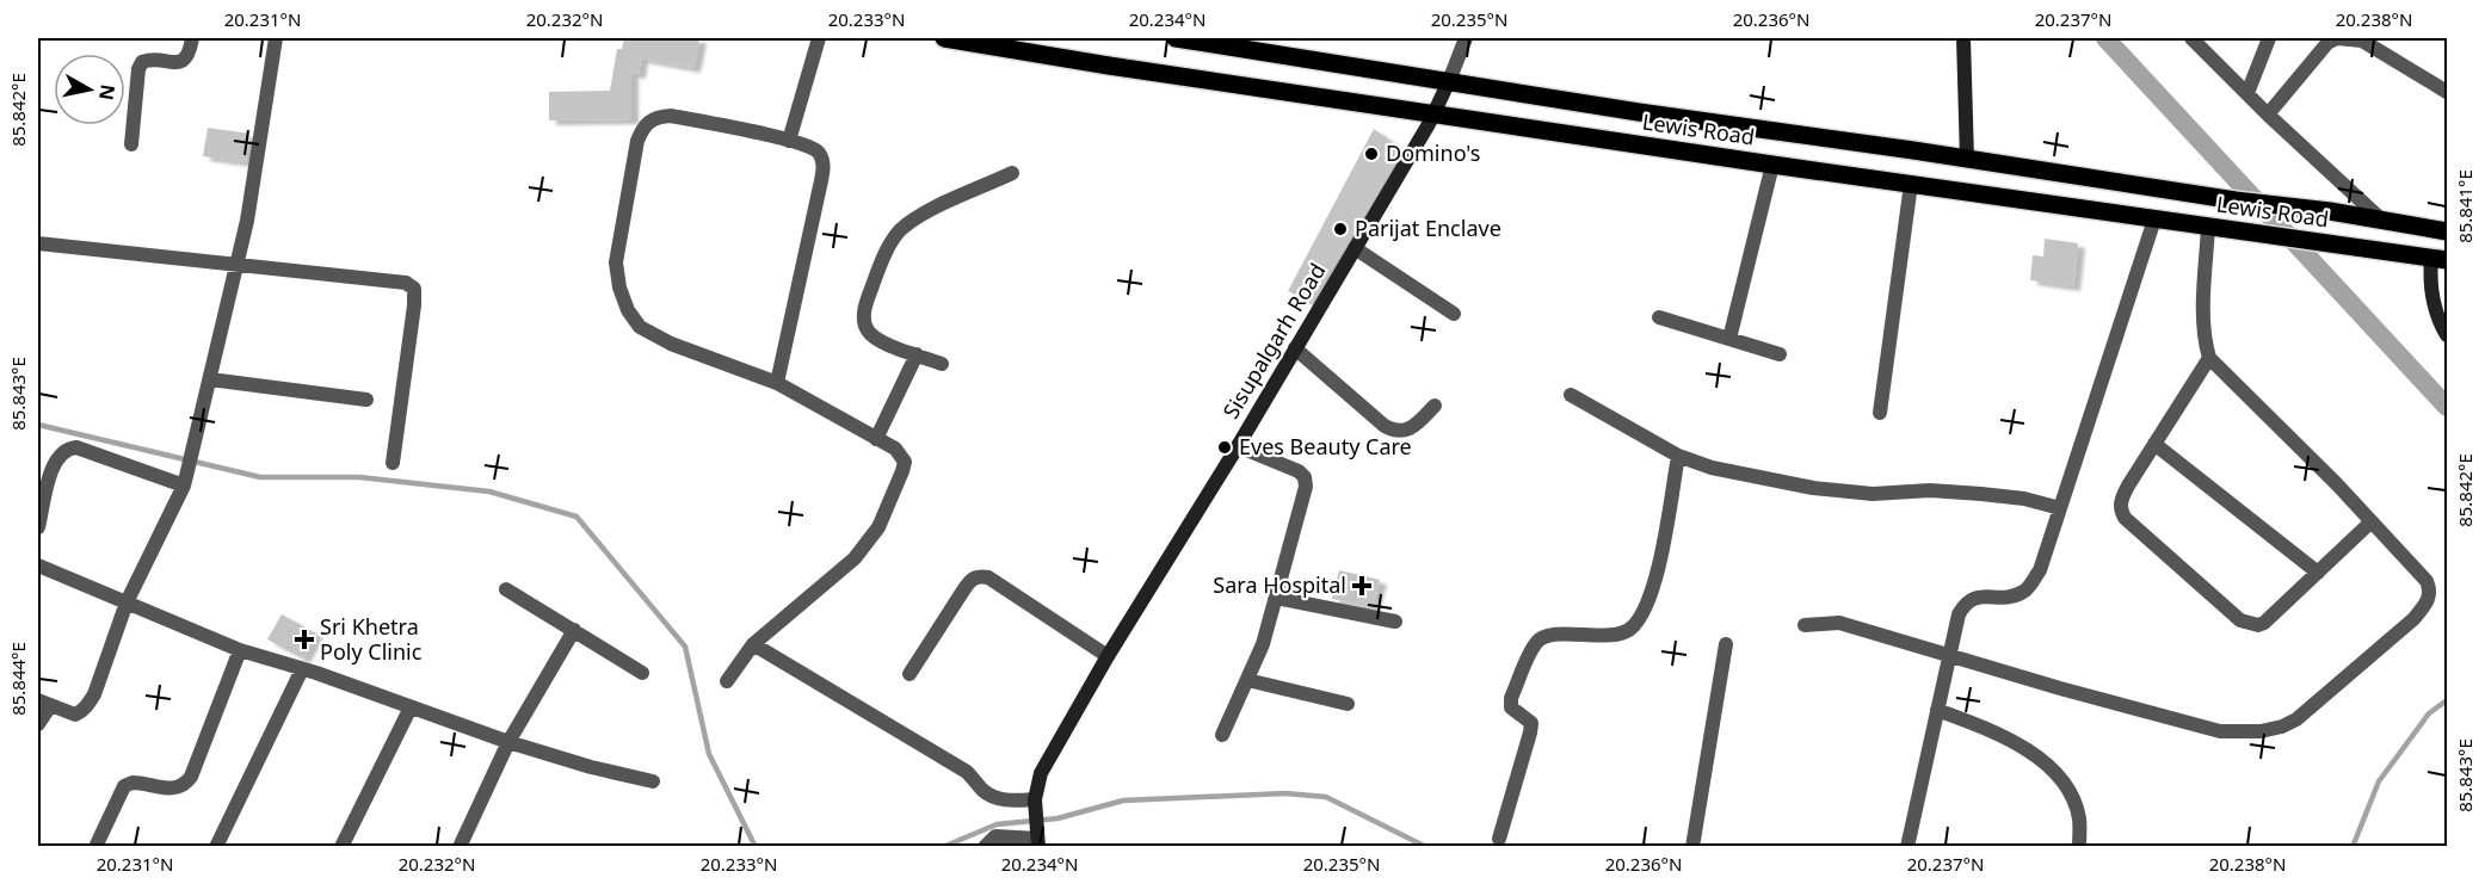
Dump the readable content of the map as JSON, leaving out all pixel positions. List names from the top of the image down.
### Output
{
  "streets": {
    "main road": ["Lewis Road"],
    "street": ["Sisupalgarh Road"]
  },
  "crossings": [
    ["Lewis Road", "Sisupalgarh Road"]
  ],
  "places": {
    "other": ["Domino's", "Parijat Enclave", "Eves Beauty Care"],
    "health": ["Sara Hospital", "Sri Khetra Poly Clinic"]
  },
  "north": "right",
  "coordinates": [
    "20.231°N",
    "20.232°N",
    "20.233°N",
    "20.234°N",
    "20.235°N",
    "20.236°N",
    "20.237°N",
    "20.238°N",
    "85.842°E",
    "85.841°E",
    "85.843°E",
    "85.844°E"
  ]
}
